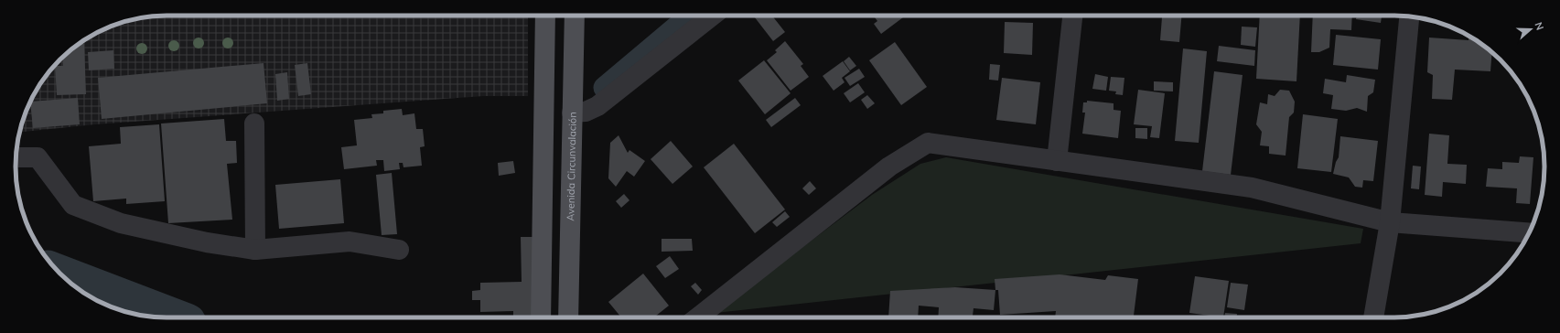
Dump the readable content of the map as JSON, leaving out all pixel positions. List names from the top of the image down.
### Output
{
  "streets": {
    "main road": ["Avenida Circunvalación"]
  },
  "north": "right"
}
